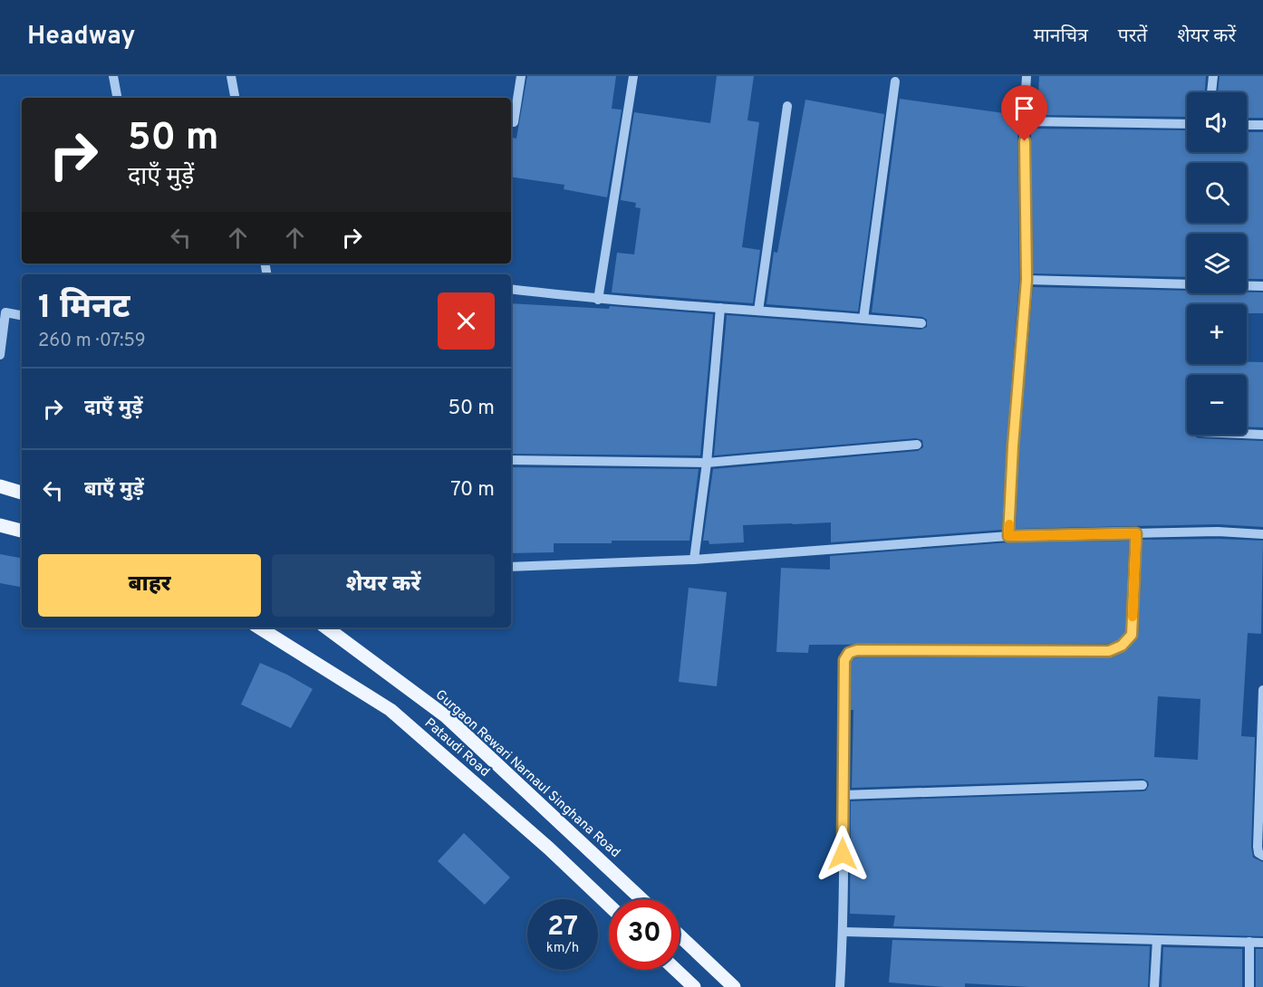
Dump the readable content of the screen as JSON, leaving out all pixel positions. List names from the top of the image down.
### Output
{
  "streets": {
    "main road": ["Pataudi Road", "Gurgaon Rewari Narnaul Singhana Road"]
  },
  "page": {
    "header": "Headway",
    "nav": ["मानचित्र", "परतें", "शेयर करें"],
    "map_buttons": ["+", "−"],
    "turn": ["50 m", "दाएँ मुड़ें"],
    "heading": ["1 मिनट", "260 m · 07:59"],
    "list": [
      {
        "name": "दाएँ मुड़ें",
        "value": "50 m"
      },
      {
        "name": "बाएँ मुड़ें",
        "value": "70 m"
      }
    ],
    "buttons": ["बाहर", "शेयर करें"],
    "speed": "27 km/h",
    "limit": "30"
  }
}
